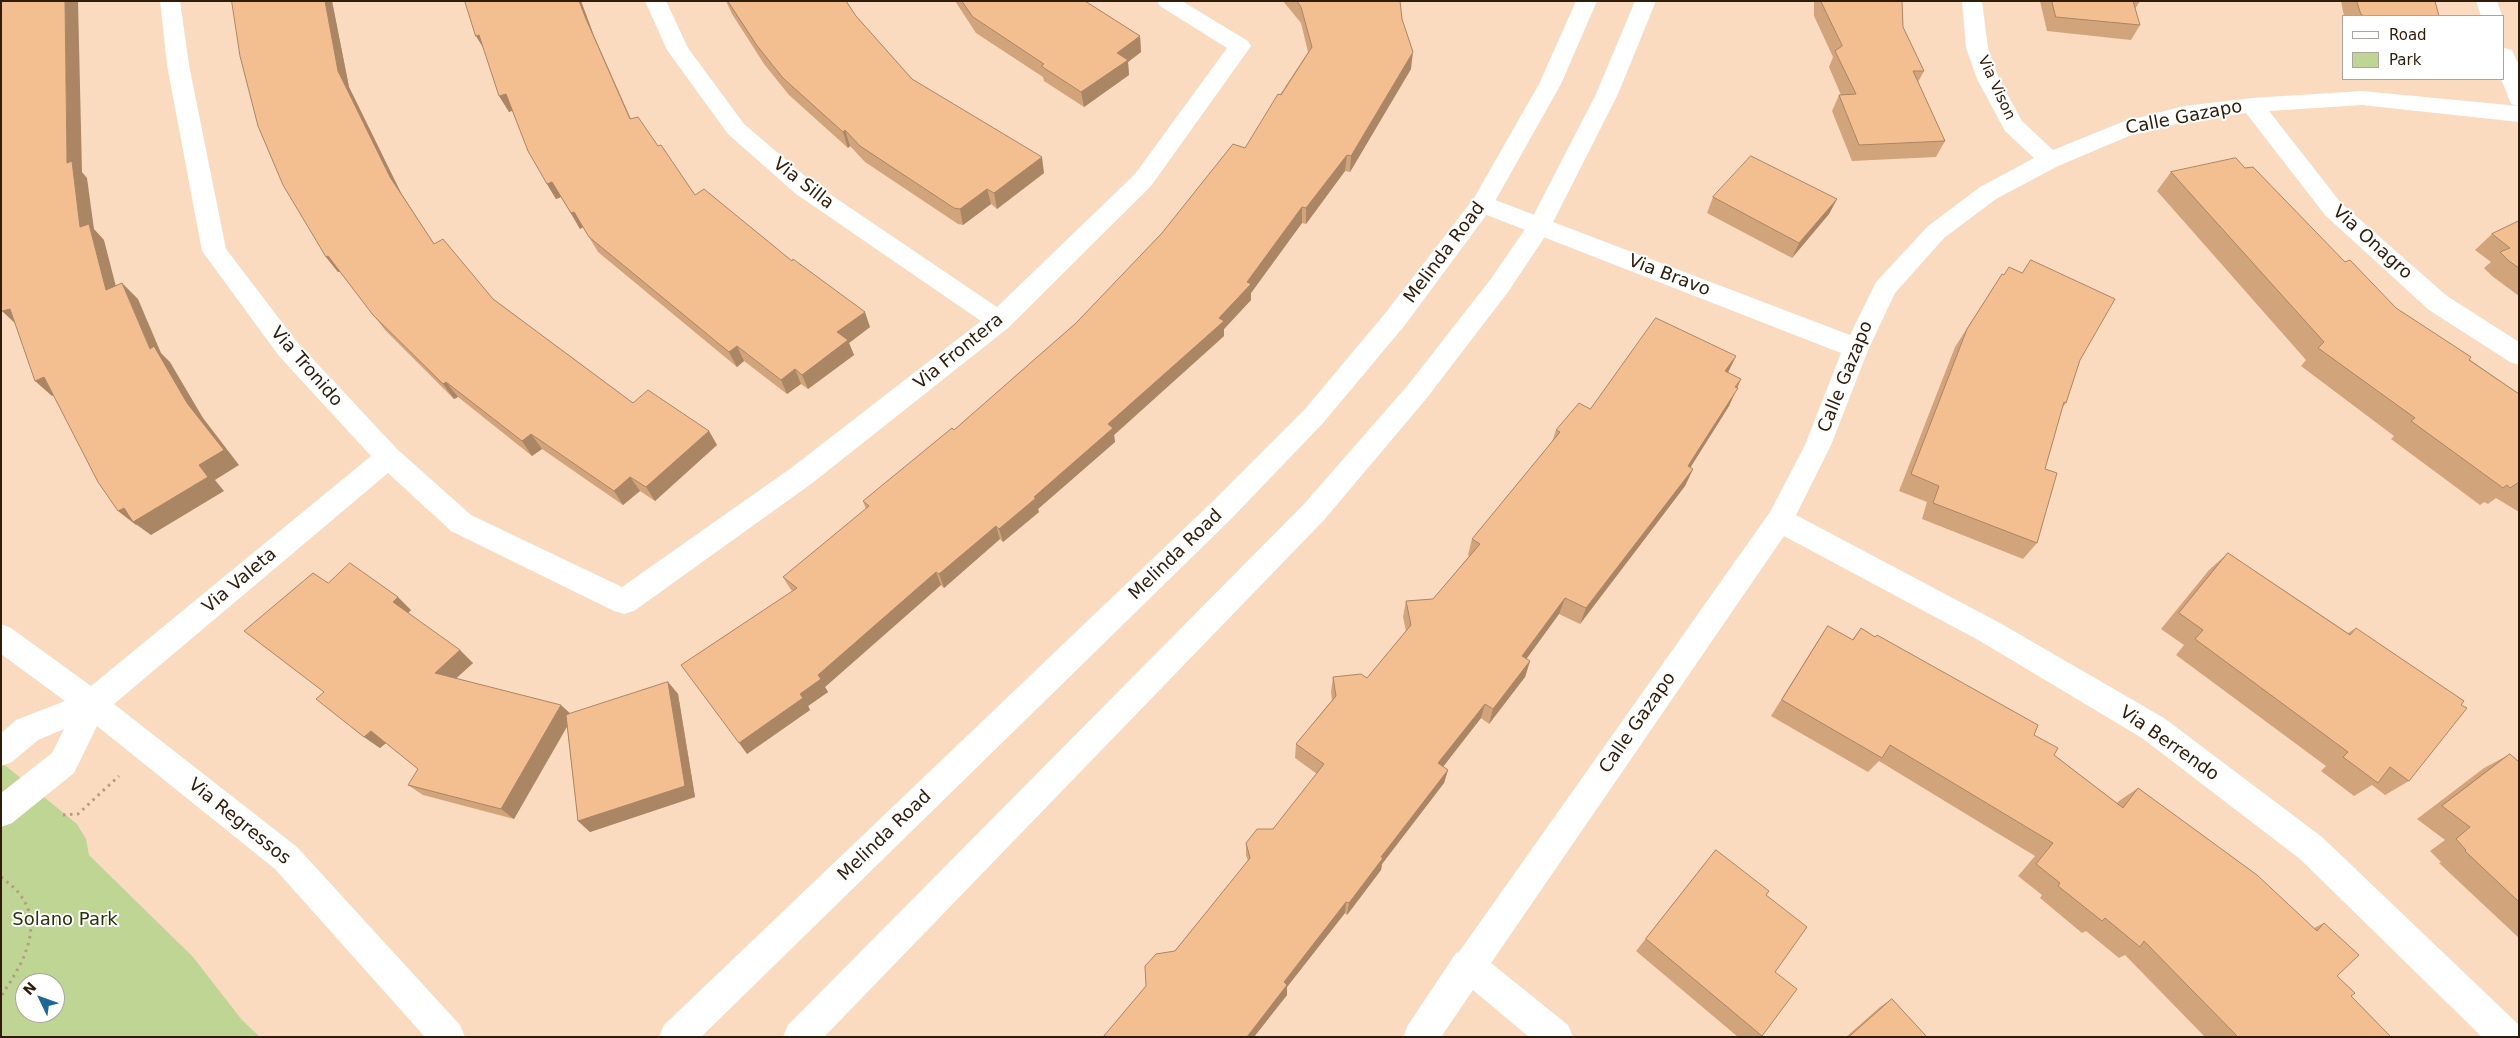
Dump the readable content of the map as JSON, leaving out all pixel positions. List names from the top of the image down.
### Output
{
  "streets": {
    "street": [
      "Via Vison",
      "Calle Gazapo",
      "Via Silla",
      "Via Onagro",
      "Melinda Road",
      "Via Bravo",
      "Via Frontera",
      "Via Tronido",
      "Via Valeta",
      "Via Berrendo",
      "Via Regressos"
    ]
  },
  "crossings": [
    ["Via Vison", "Calle Gazapo"],
    ["Calle Gazapo", "Via Onagro"],
    ["Calle Gazapo", "Via Bravo"],
    ["Calle Gazapo", "Via Berrendo"],
    ["Via Silla", "Via Frontera"],
    ["Melinda Road", "Via Bravo"],
    ["Via Frontera", "Via Tronido"],
    ["Via Tronido", "Via Valeta"],
    ["Via Valeta", "Via Regressos"]
  ],
  "parks": ["Solano Park"],
  "legend": ["Road", "Park"],
  "north": "top left"
}
